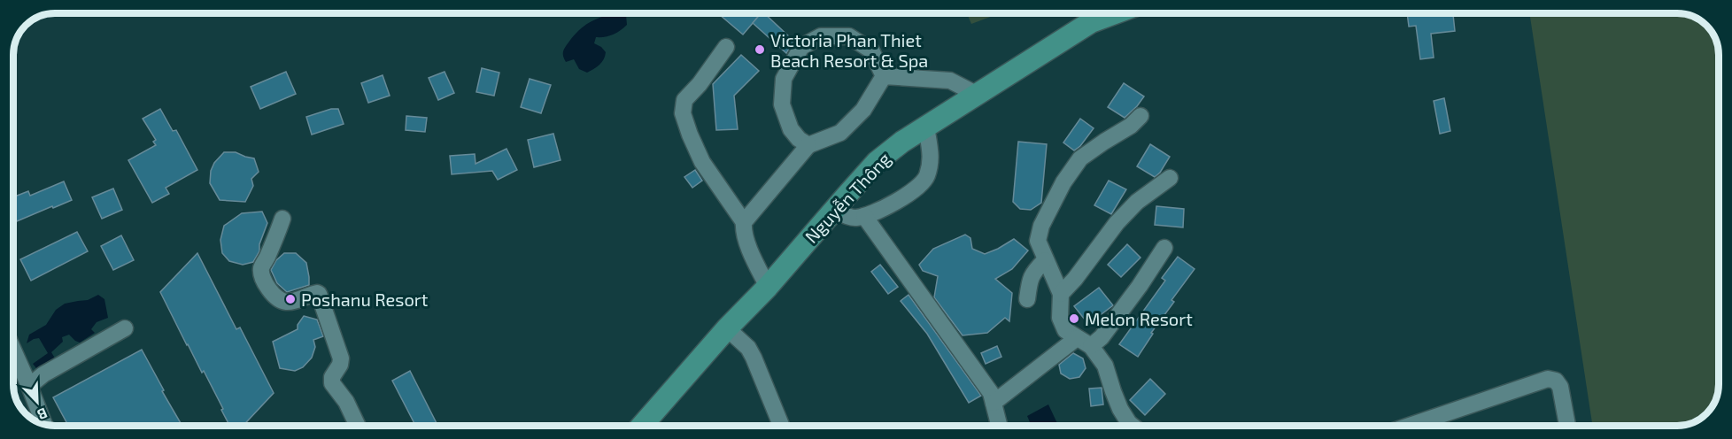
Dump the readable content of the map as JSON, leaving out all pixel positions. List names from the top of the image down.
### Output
{
  "streets": {
    "main road": ["Nguyễn Thông"]
  },
  "places": ["Victoria Phan Thiet Beach Resort & Spa", "Poshanu Resort", "Melon Resort"],
  "north": "bottom right"
}
